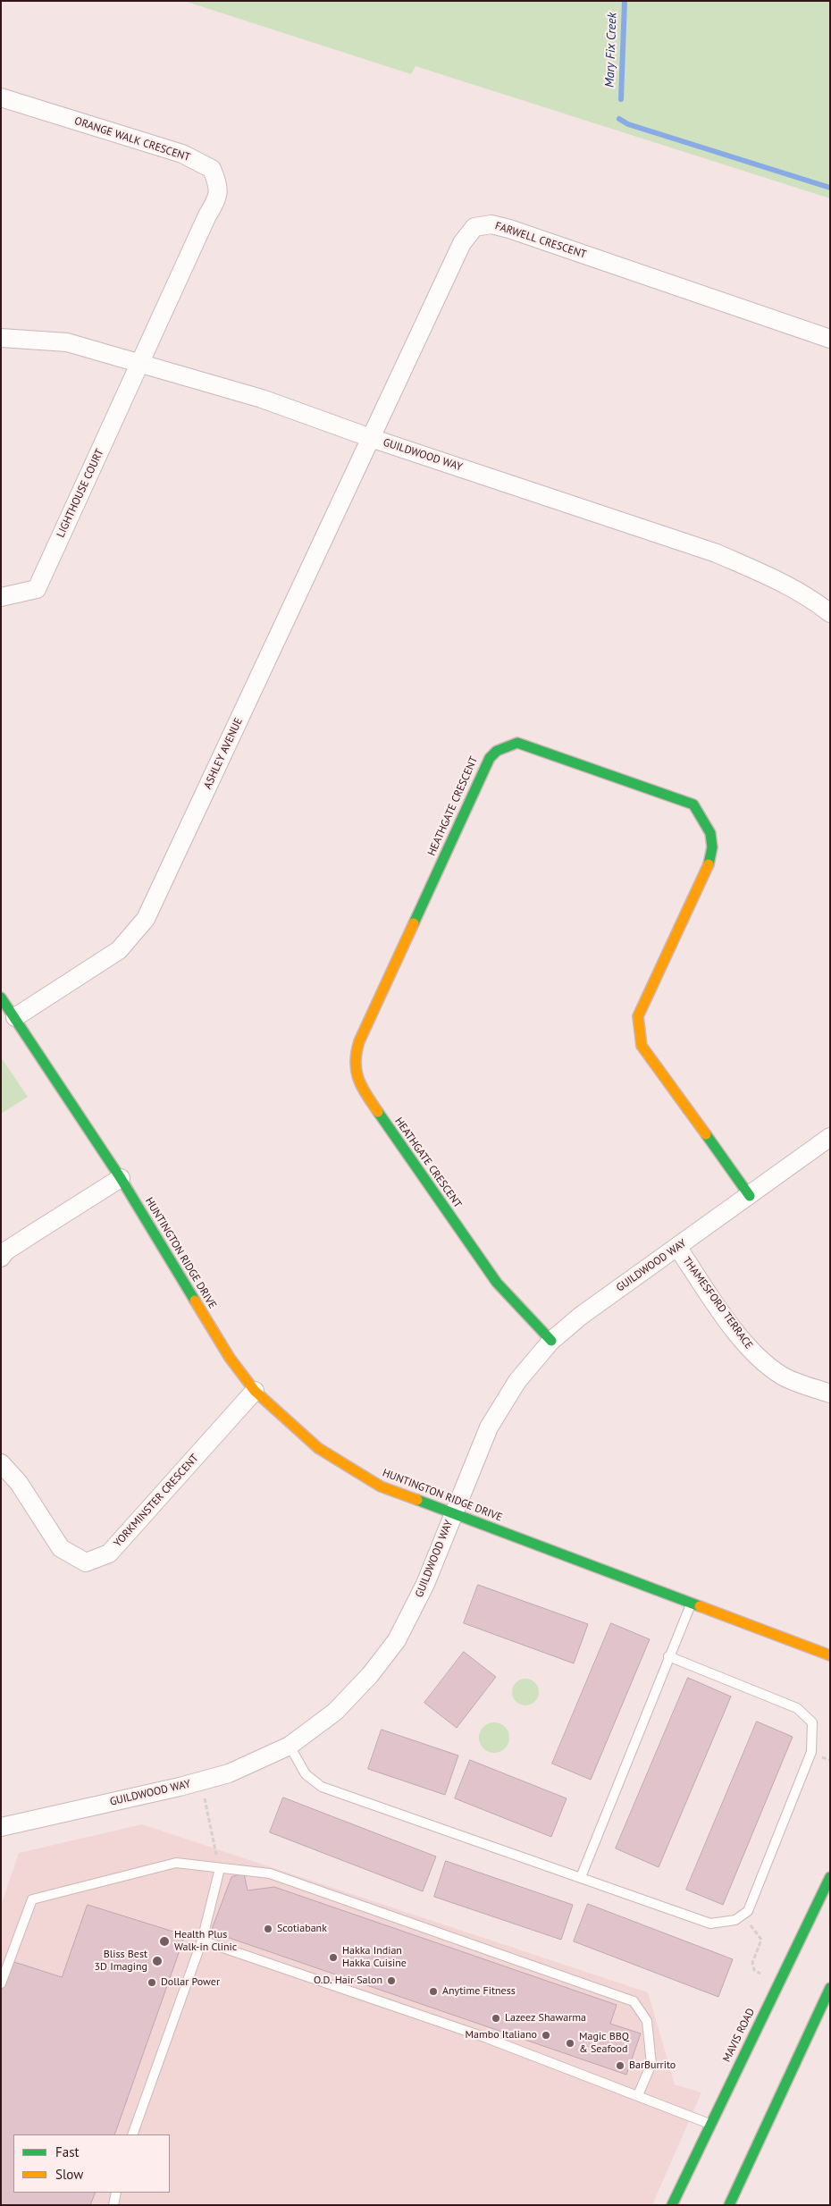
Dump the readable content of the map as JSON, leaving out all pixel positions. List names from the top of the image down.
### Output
{
  "streets": {
    "street": [
      "ORANGE WALK CRESCENT",
      "FARWELL CRESCENT",
      "GUILDWOOD WAY",
      "LIGHTHOUSE COURT",
      "ASHLEY AVENUE",
      "HEATHGATE CRESCENT",
      "HUNTINGTON RIDGE DRIVE",
      "THAMESFORD TERRACE",
      "YORKMINSTER CRESCENT",
      "MAVIS ROAD"
    ]
  },
  "crossings": [
    ["ORANGE WALK CRESCENT", "GUILDWOOD WAY"],
    ["ORANGE WALK CRESCENT", "LIGHTHOUSE COURT"],
    ["FARWELL CRESCENT", "GUILDWOOD WAY"],
    ["FARWELL CRESCENT", "ASHLEY AVENUE"],
    ["GUILDWOOD WAY", "LIGHTHOUSE COURT"],
    ["GUILDWOOD WAY", "ASHLEY AVENUE"],
    ["GUILDWOOD WAY", "HEATHGATE CRESCENT"],
    ["GUILDWOOD WAY", "HUNTINGTON RIDGE DRIVE"],
    ["GUILDWOOD WAY", "THAMESFORD TERRACE"],
    ["ASHLEY AVENUE", "HUNTINGTON RIDGE DRIVE"],
    ["HUNTINGTON RIDGE DRIVE", "YORKMINSTER CRESCENT"]
  ],
  "water": ["Mary Fix Creek"],
  "places": [
    "Scotiabank",
    "Health Plus Walk-in Clinic",
    "Hakka Indian Hakka Cuisine",
    "Bliss Best 3D Imaging",
    "O.D. Hair Salon",
    "Dollar Power",
    "Anytime Fitness",
    "Lazeez Shawarma",
    "Mambo Italiano",
    "Magic BBQ & Seafood",
    "BarBurrito"
  ],
  "legend": ["Fast", "Slow"]
}
